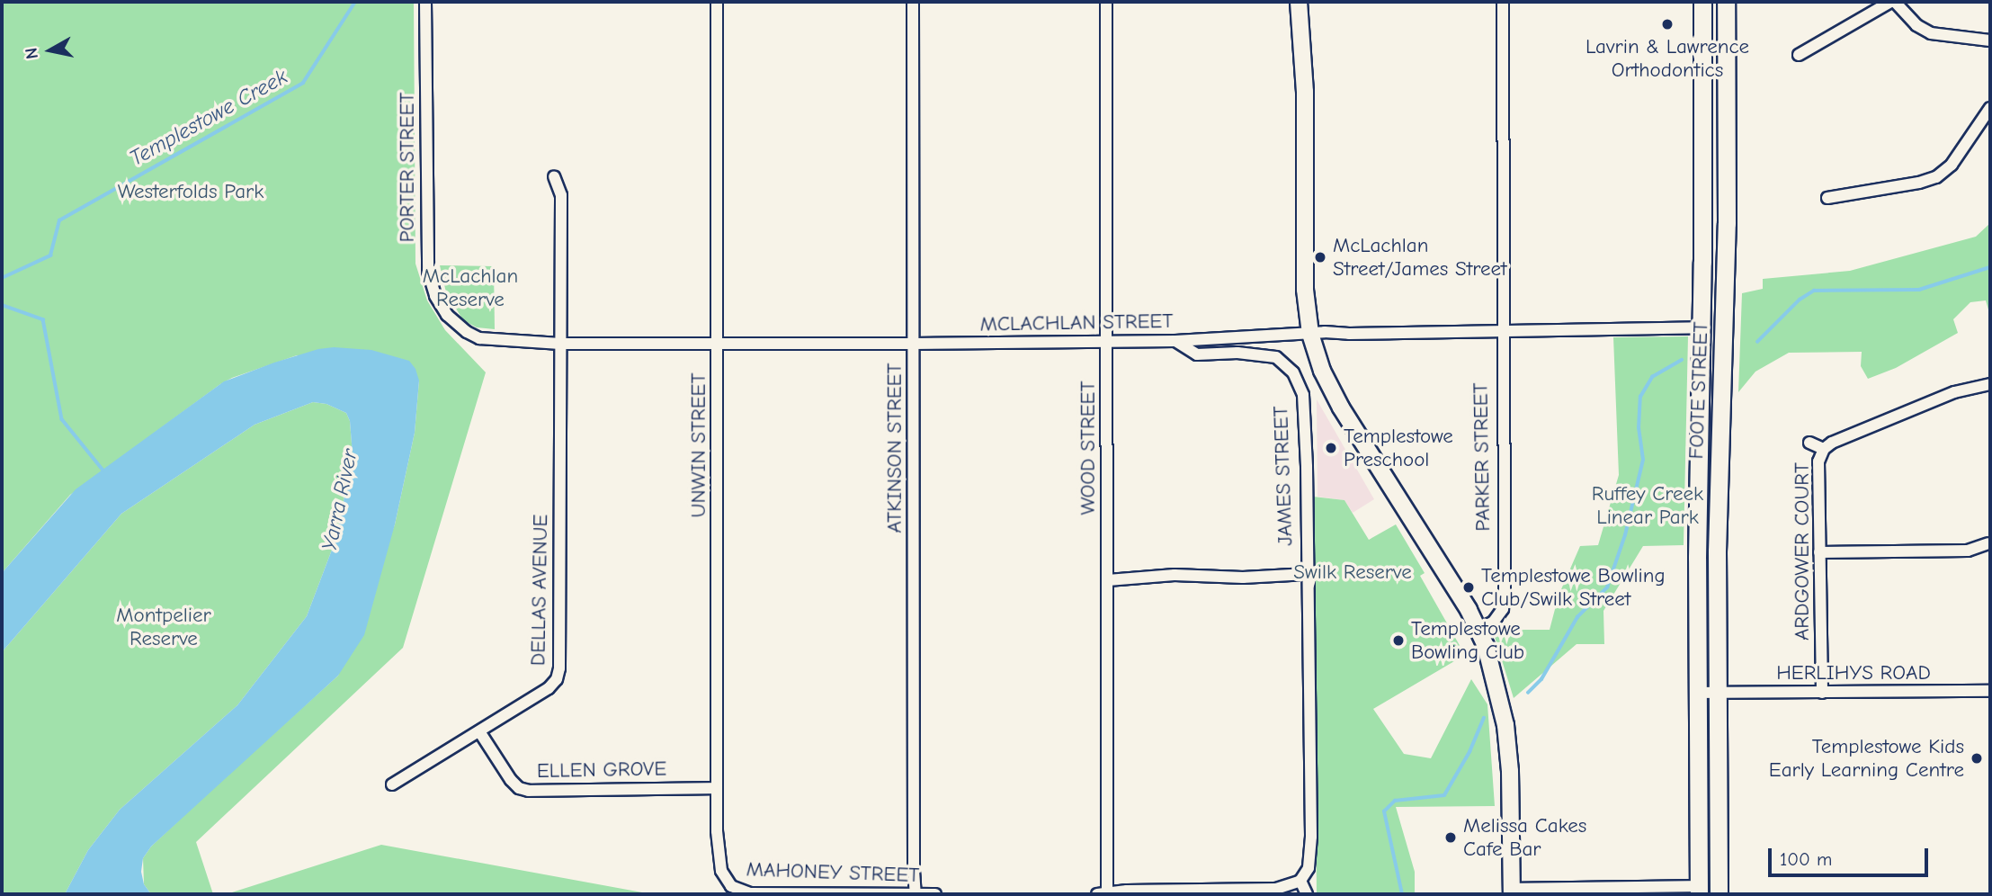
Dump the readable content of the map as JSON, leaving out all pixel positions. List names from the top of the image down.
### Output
{
  "streets": {
    "main road": ["FOOTE STREET"],
    "street": [
      "PORTER STREET",
      "MCLACHLAN STREET",
      "UNWIN STREET",
      "ATKINSON STREET",
      "WOOD STREET",
      "PARKER STREET",
      "JAMES STREET",
      "ARDGOWER COURT",
      "DELLAS AVENUE",
      "HERLIHYS ROAD",
      "ELLEN GROVE",
      "MAHONEY STREET"
    ]
  },
  "crossings": [
    ["PORTER STREET", "MCLACHLAN STREET"],
    ["MCLACHLAN STREET", "FOOTE STREET"],
    ["MCLACHLAN STREET", "UNWIN STREET"],
    ["MCLACHLAN STREET", "ATKINSON STREET"],
    ["MCLACHLAN STREET", "WOOD STREET"],
    ["MCLACHLAN STREET", "PARKER STREET"],
    ["MCLACHLAN STREET", "JAMES STREET"],
    ["MCLACHLAN STREET", "DELLAS AVENUE"],
    ["FOOTE STREET", "HERLIHYS ROAD"],
    ["UNWIN STREET", "ELLEN GROVE"],
    ["UNWIN STREET", "MAHONEY STREET"],
    ["ATKINSON STREET", "MAHONEY STREET"],
    ["ARDGOWER COURT", "HERLIHYS ROAD"],
    ["DELLAS AVENUE", "ELLEN GROVE"]
  ],
  "water": ["Templestowe Creek", "Yarra River"],
  "parks": [
    "Westerfolds Park",
    "McLachlan Reserve",
    "Ruffey Creek Linear Park",
    "Swilk Reserve",
    "Montpelier Reserve"
  ],
  "places": [
    "Lavrin & Lawrence Orthodontics",
    "McLachlan Street/James Street",
    "Templestowe Preschool",
    "Templestowe Bowling Club/Swilk Street",
    "Templestowe Bowling Club",
    "Templestowe Kids Early Learning Centre",
    "Melissa Cakes Cafe Bar"
  ],
  "scale_bar": "100 m",
  "north": "left"
}
